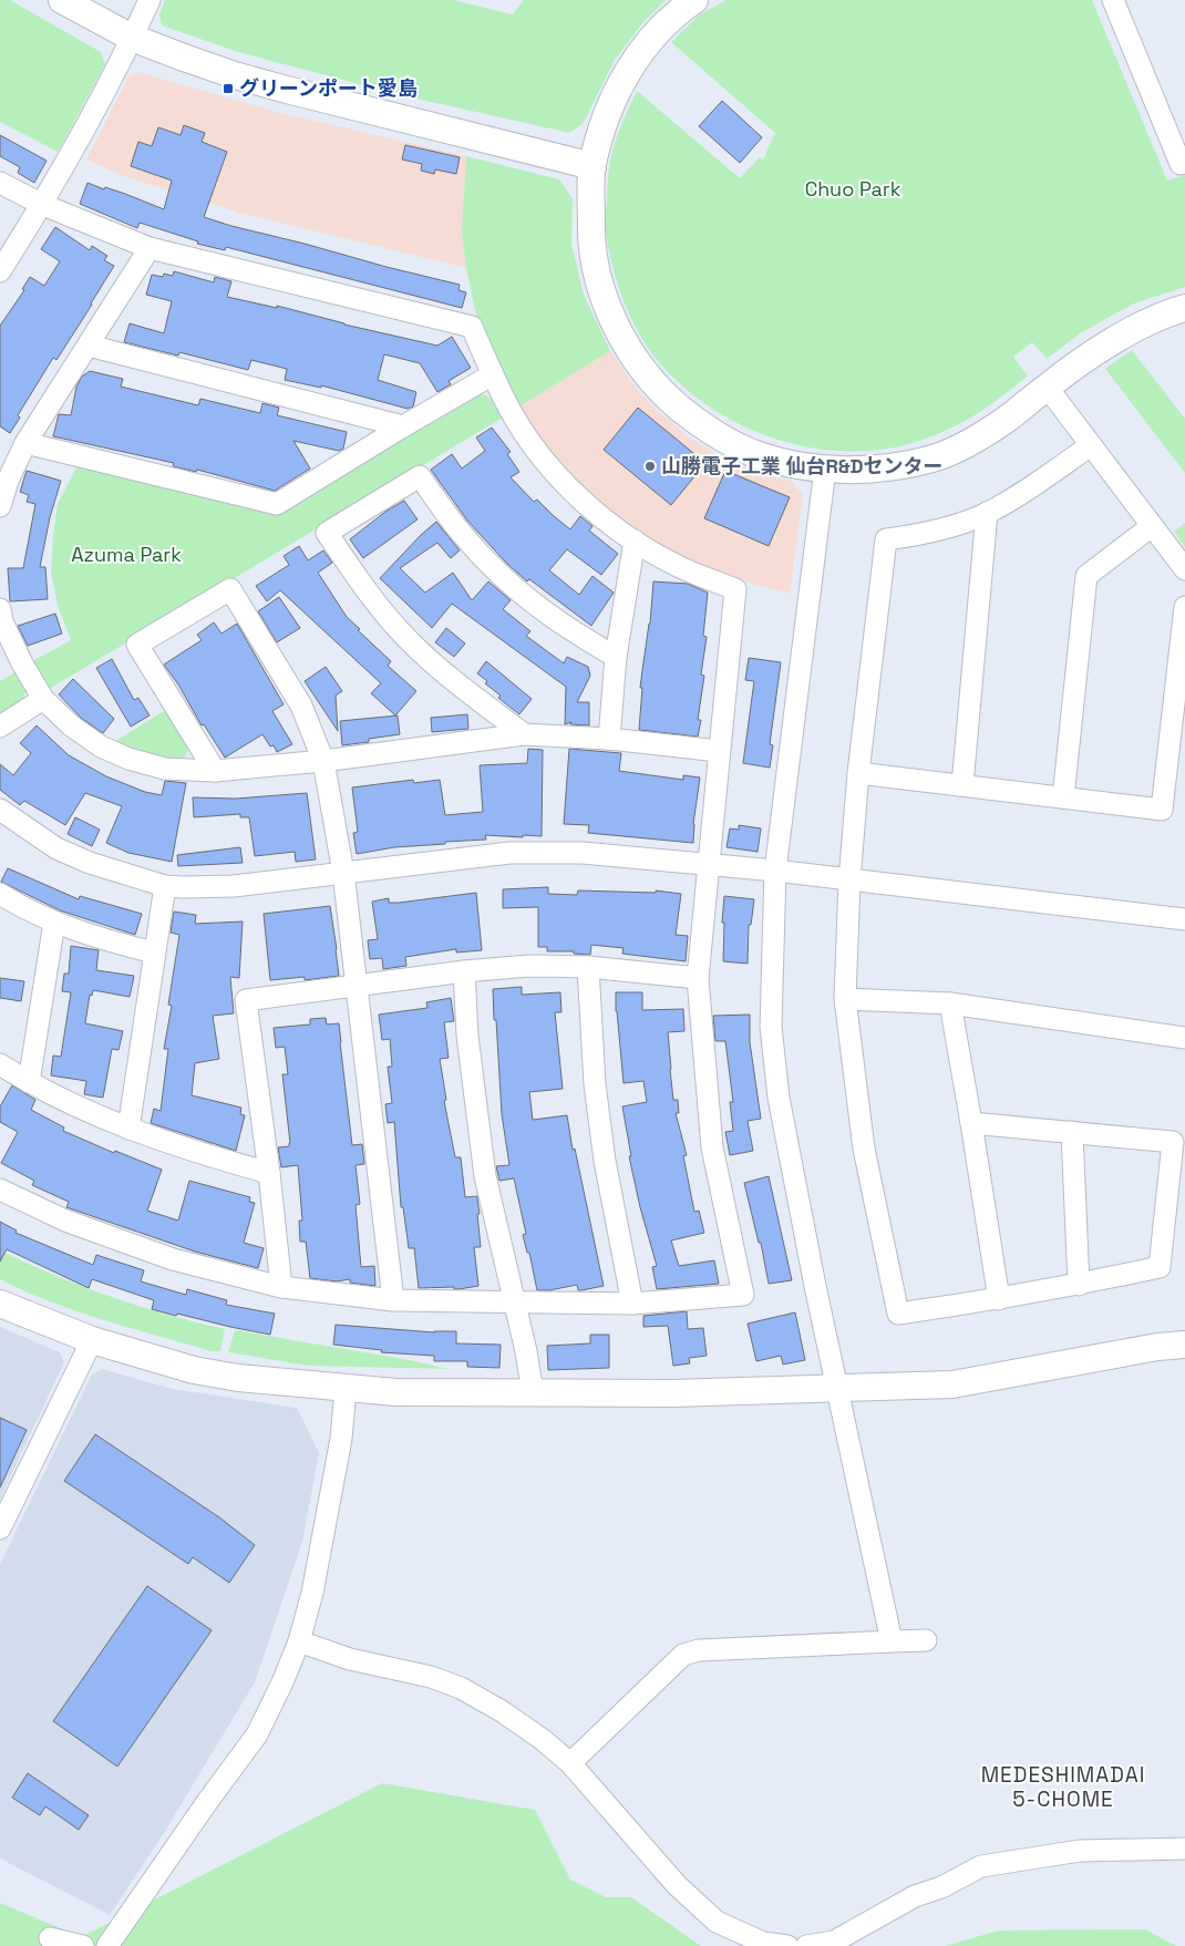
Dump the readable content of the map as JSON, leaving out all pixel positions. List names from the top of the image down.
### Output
{
  "districts": ["MEDESHIMADAI 5-CHOME"],
  "parks": ["Chuo Park", "Azuma Park"],
  "places": {
    "transit": ["グリーンポート愛島"],
    "other": ["山勝電子工業 仙台R&Dセンター"]
  }
}
